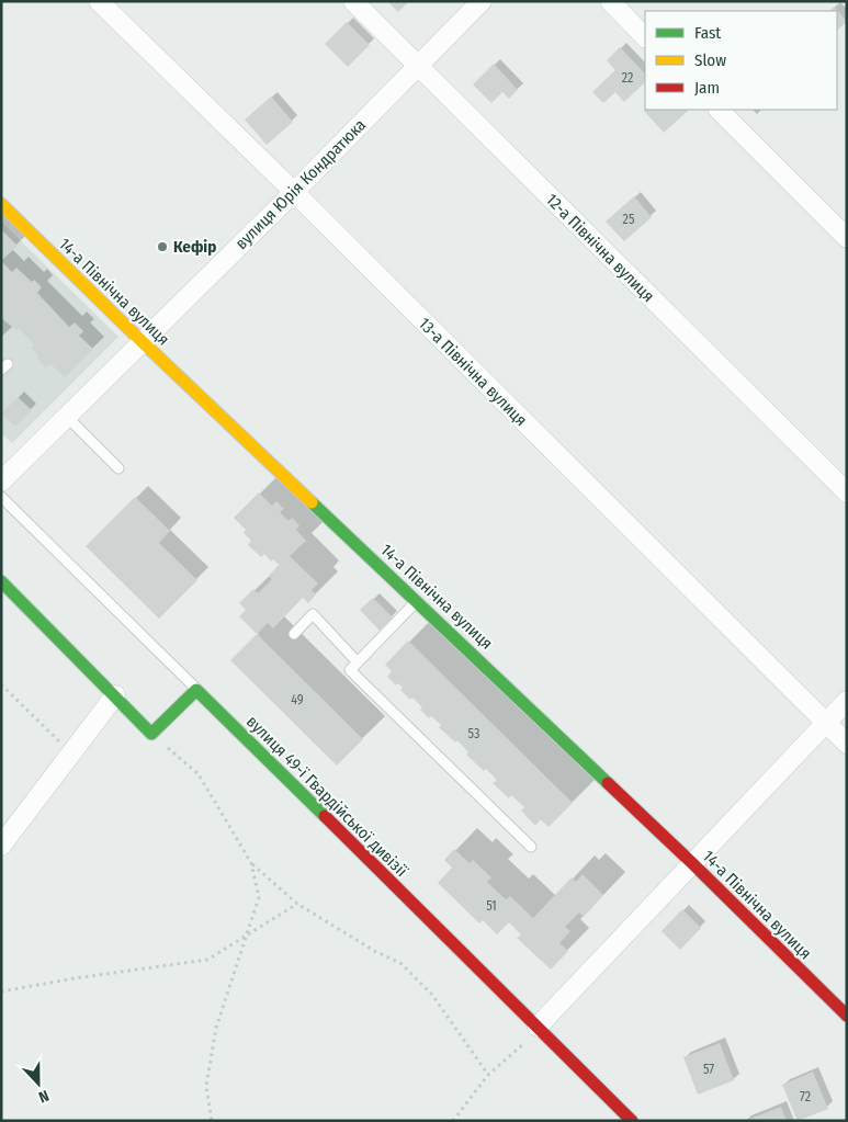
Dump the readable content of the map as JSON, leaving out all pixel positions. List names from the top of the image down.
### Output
{
  "streets": {
    "street": [
      "вулиця Юрія Кондратюка",
      "12-а Північна вулиця",
      "14-а Північна вулиця",
      "13-а Північна вулиця",
      "вулиця 49-ї Гвардійської дивізії"
    ]
  },
  "crossings": [
    ["вулиця Юрія Кондратюка", "12-а Північна вулиця"],
    ["вулиця Юрія Кондратюка", "14-а Північна вулиця"],
    ["вулиця Юрія Кондратюка", "13-а Північна вулиця"]
  ],
  "places": ["Кефір"],
  "house_numbers": [
    "22",
    "25",
    "49",
    "53",
    "51",
    "57",
    "72"
  ],
  "legend": ["Fast", "Slow", "Jam"],
  "north": "bottom"
}
